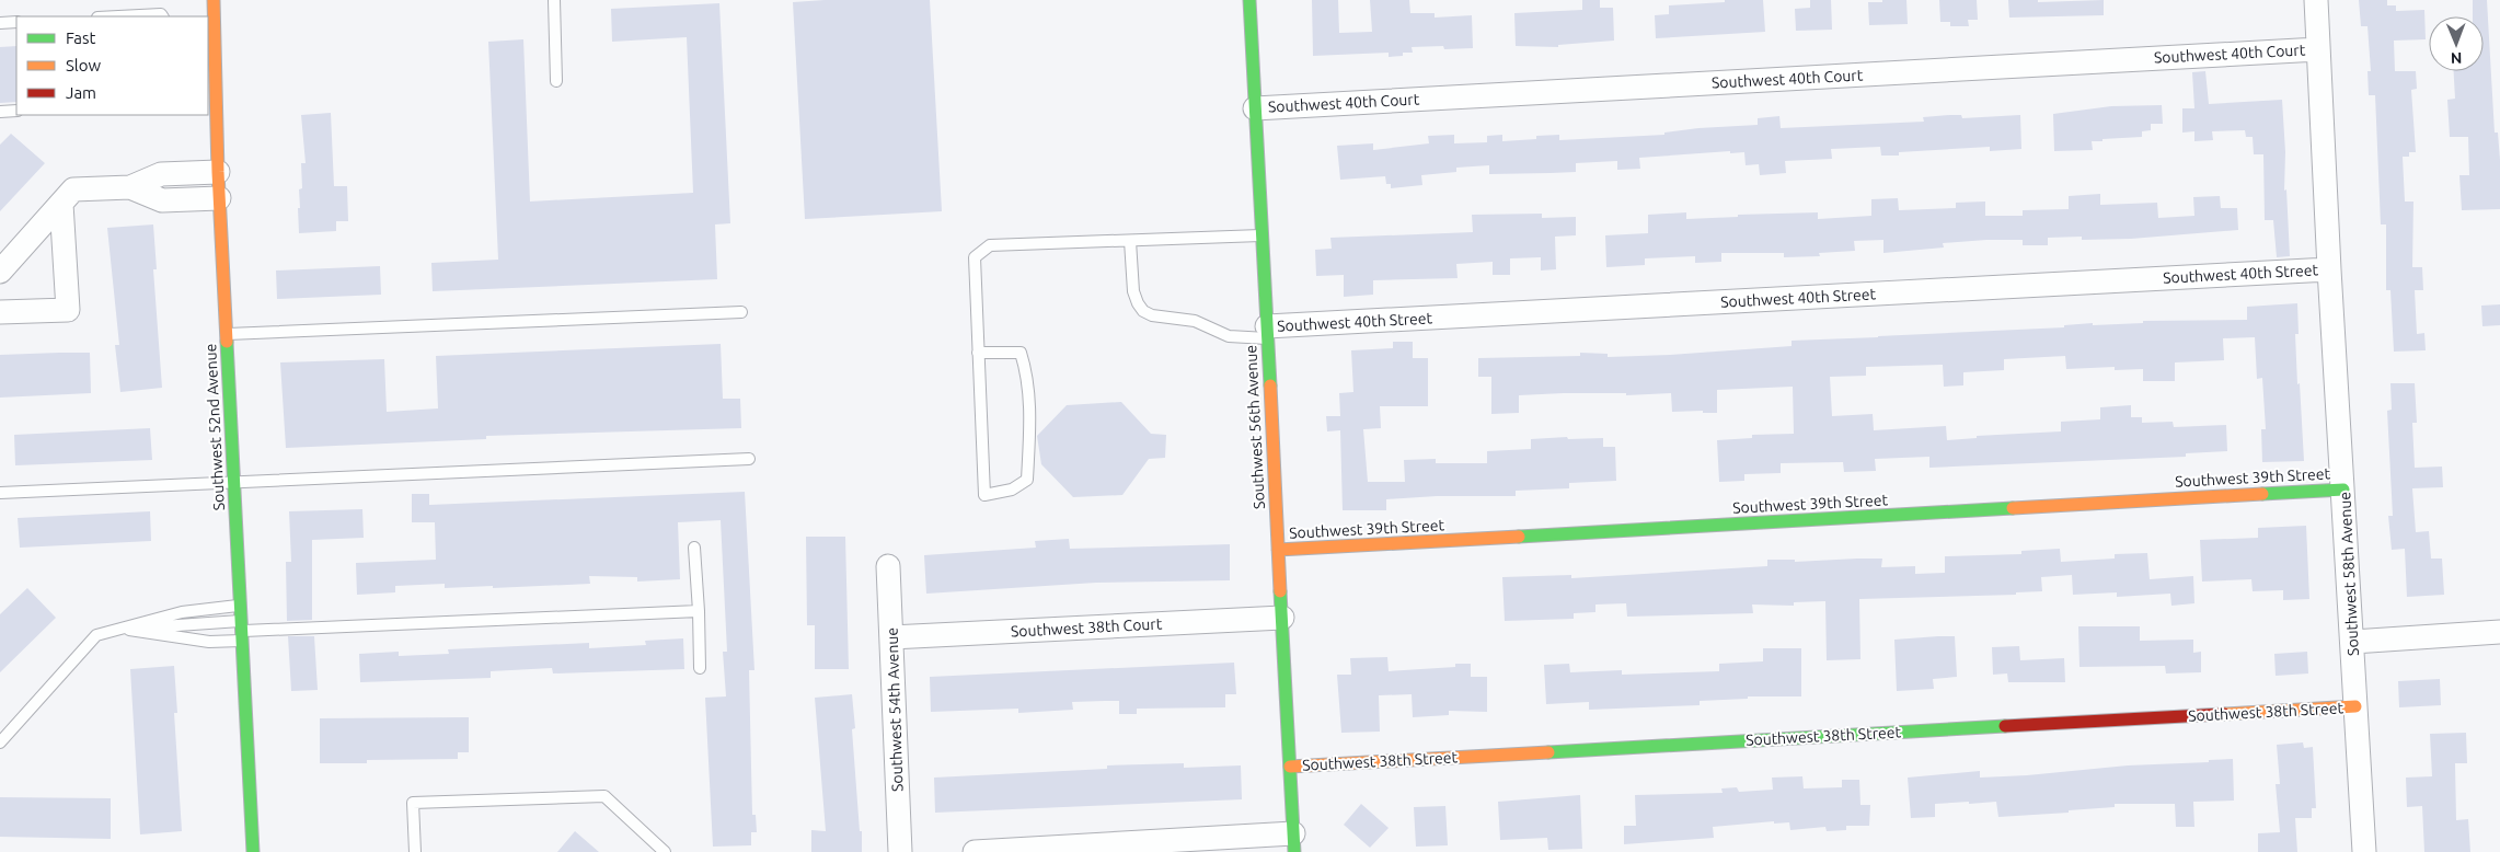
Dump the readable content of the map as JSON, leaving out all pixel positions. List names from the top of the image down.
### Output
{
  "streets": {
    "street": [
      "Southwest 40th Court",
      "Southwest 40th Street",
      "Southwest 52nd Avenue",
      "Southwest 56th Avenue",
      "Southwest 39th Street",
      "Southwest 58th Avenue",
      "Southwest 38th Court",
      "Southwest 54th Avenue",
      "Southwest 38th Street"
    ]
  },
  "crossings": [
    ["Southwest 40th Court", "Southwest 56th Avenue"],
    ["Southwest 40th Court", "Southwest 58th Avenue"],
    ["Southwest 40th Street", "Southwest 56th Avenue"],
    ["Southwest 40th Street", "Southwest 58th Avenue"],
    ["Southwest 56th Avenue", "Southwest 39th Street"],
    ["Southwest 56th Avenue", "Southwest 38th Court"],
    ["Southwest 56th Avenue", "Southwest 38th Street"],
    ["Southwest 39th Street", "Southwest 58th Avenue"],
    ["Southwest 58th Avenue", "Southwest 38th Street"],
    ["Southwest 38th Court", "Southwest 54th Avenue"]
  ],
  "legend": ["Fast", "Slow", "Jam"],
  "north": "bottom"
}
